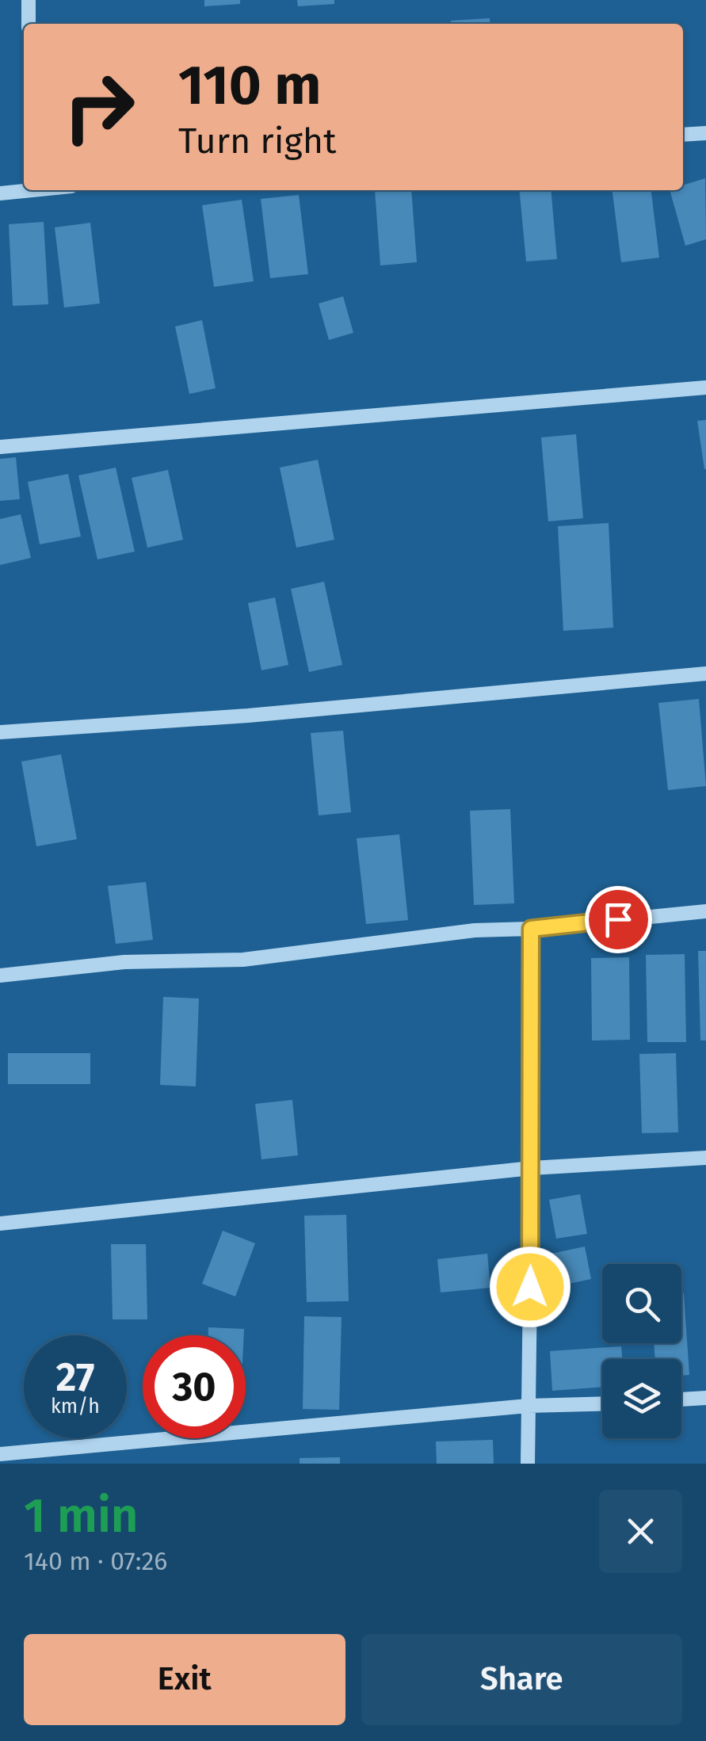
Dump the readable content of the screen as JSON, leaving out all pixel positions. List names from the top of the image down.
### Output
{
  "page": {
    "turn": ["110 m", "Turn right"],
    "speed": "27 km/h",
    "limit": "30",
    "heading": ["1 min", "140 m · 07:26"],
    "buttons": ["Exit", "Share"]
  }
}
